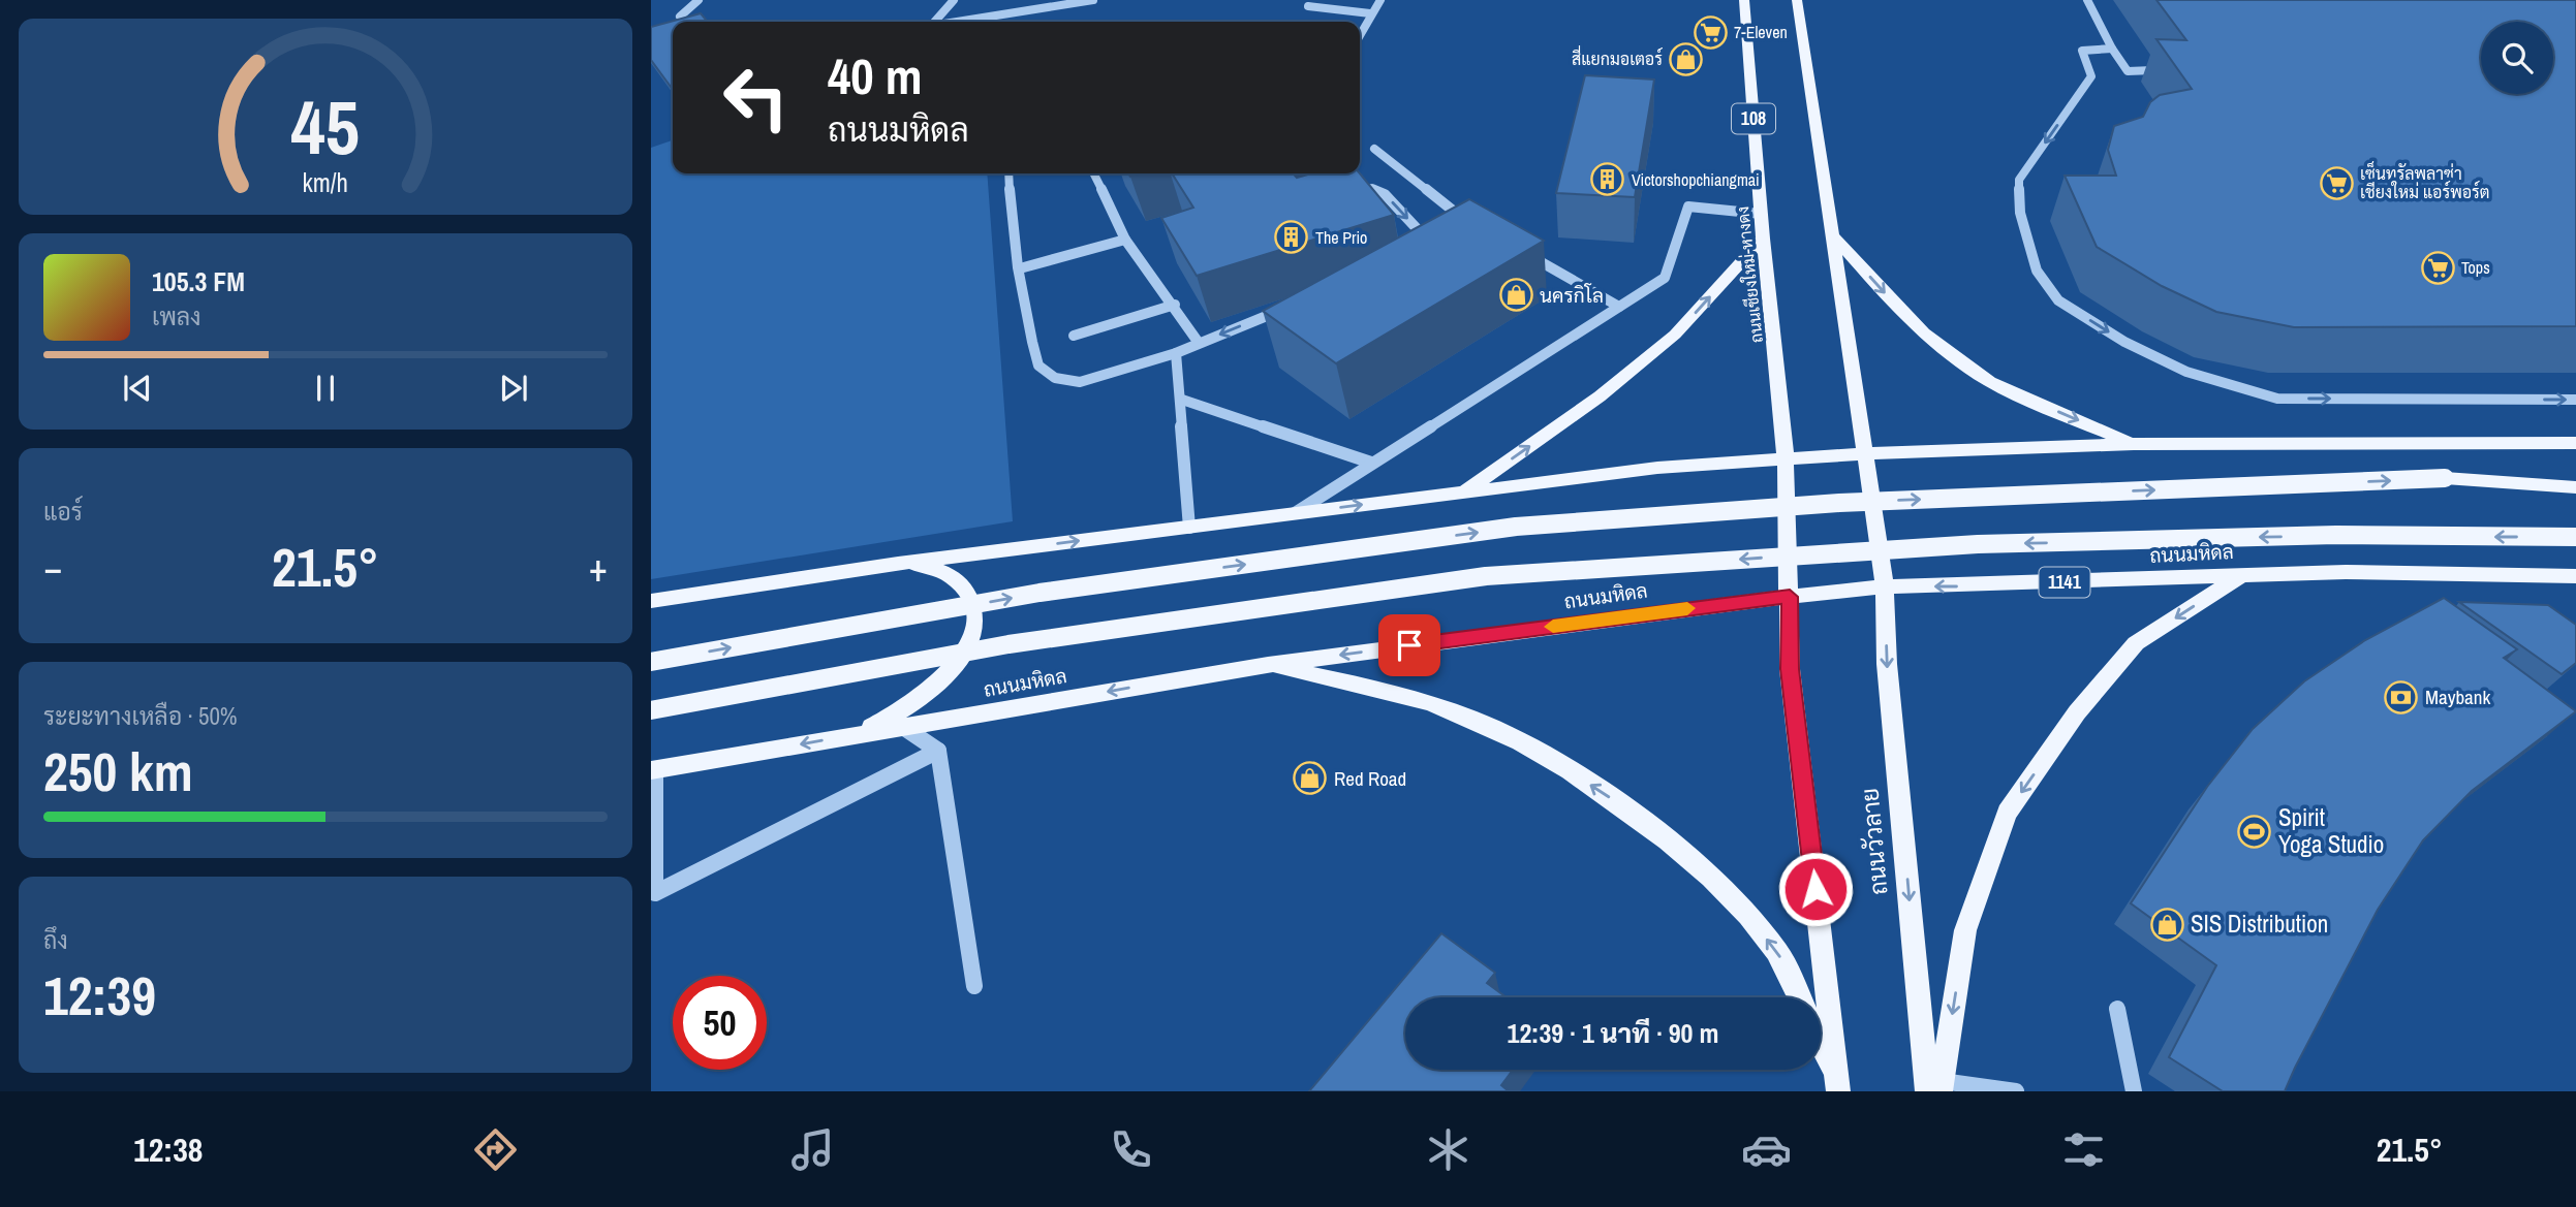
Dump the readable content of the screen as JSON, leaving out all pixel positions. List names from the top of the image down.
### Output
{
  "streets": {
    "main road": [
      "108",
      "ถนนเชียงใหม่-หางดง",
      "ถนนมหิดล",
      "1141",
      "ถนนวัวลาย"
    ]
  },
  "crossings": [
    ["108", "ถนนเชียงใหม่-หางดง"],
    ["108", "ถนนมหิดล"],
    ["ถนนมหิดล", "ถนนวัวลาย"]
  ],
  "places": {
    "supermarket": ["7-Eleven", "เซ็นทรัลพลาซ่า เชียงใหม่ แอร์พอร์ต", "Tops"],
    "shop": [
      "สี่แยกมอเตอร์",
      "นครกิโล",
      "Red Road",
      "SIS Distribution"
    ],
    "building": ["Victorshopchiangmai", "The Prio"],
    "bank": ["Maybank"],
    "sports": ["Spirit Yoga Studio"]
  },
  "page": {
    "turn": ["40 m", "ถนนมหิดล"],
    "song": ["105.3 FM", "เพลง"],
    "tile": [
      "แอร์",
      ["ระยะทางเหลือ · 50%", "250 km"],
      ["ถึง", "12:39"]
    ],
    "heat": ["−", "21.5°", "+"],
    "limit": "50",
    "trip": "12:39 · 1 นาที · 90 m",
    "tabs": ["12:38", "21.5°"],
    "gauge": ["45", "km/h"]
  }
}
